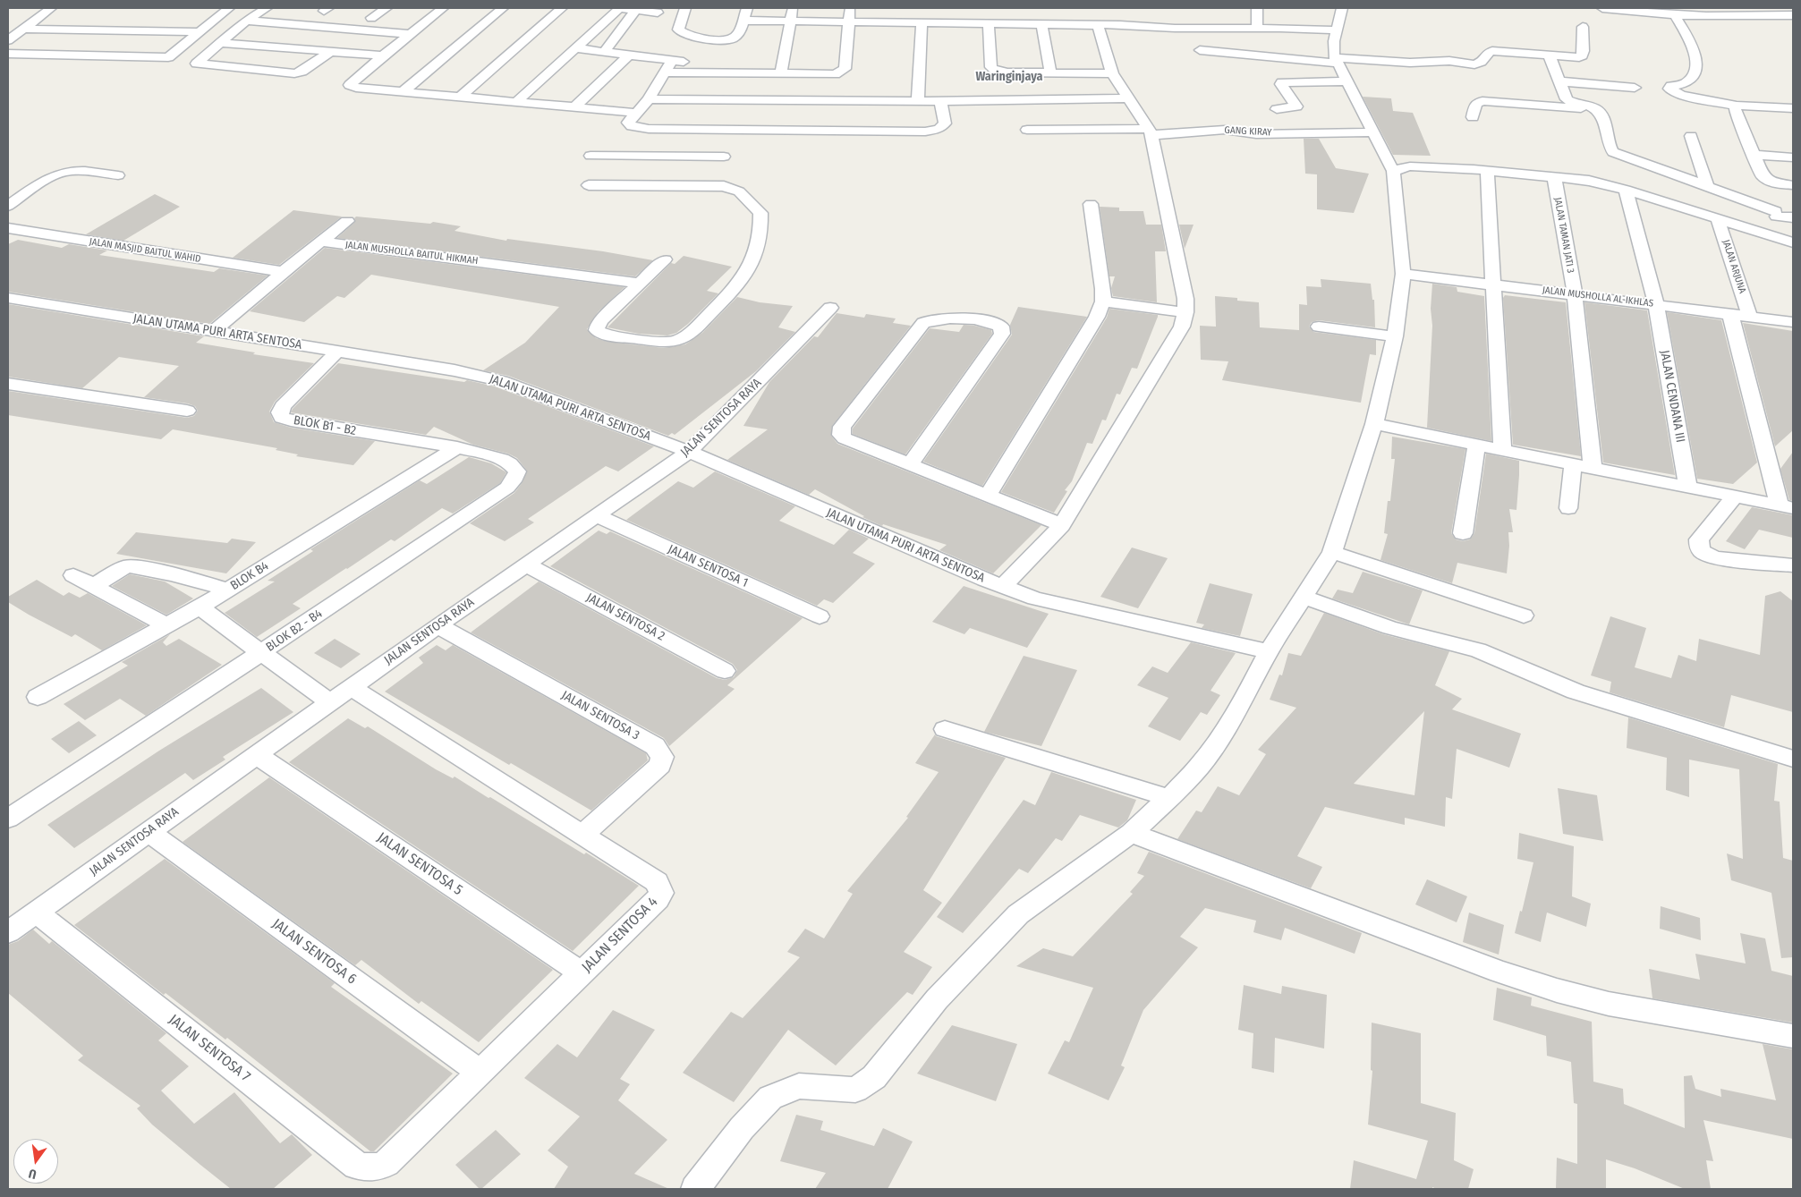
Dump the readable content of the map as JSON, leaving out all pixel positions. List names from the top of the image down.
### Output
{
  "streets": {
    "street": [
      "GANG KIRAY",
      "JALAN TAMAN JATI 3",
      "JALAN MASJID BAITUL WAHID",
      "JALAN MUSHOLLA BAITUL HIKMAH",
      "JALAN ARJUNA",
      "JALAN MUSHOLLA AL-IKHLAS",
      "JALAN UTAMA PURI ARTA SENTOSA",
      "JALAN CENDANA III",
      "JALAN SENTOSA RAYA",
      "BLOK B1 - B2",
      "JALAN SENTOSA 1",
      "BLOK B4",
      "JALAN SENTOSA 2",
      "BLOK B2 - B4",
      "JALAN SENTOSA 3",
      "JALAN SENTOSA 5",
      "JALAN SENTOSA 4",
      "JALAN SENTOSA 6",
      "JALAN SENTOSA 7"
    ]
  },
  "crossings": [
    ["JALAN TAMAN JATI 3", "JALAN MUSHOLLA AL-IKHLAS"],
    ["JALAN ARJUNA", "JALAN MUSHOLLA AL-IKHLAS"],
    ["JALAN MUSHOLLA AL-IKHLAS", "JALAN CENDANA III"],
    ["JALAN UTAMA PURI ARTA SENTOSA", "JALAN SENTOSA RAYA"],
    ["JALAN UTAMA PURI ARTA SENTOSA", "BLOK B1 - B2"],
    ["JALAN SENTOSA RAYA", "JALAN SENTOSA 1"],
    ["JALAN SENTOSA RAYA", "JALAN SENTOSA 2"],
    ["JALAN SENTOSA RAYA", "JALAN SENTOSA 3"],
    ["JALAN SENTOSA RAYA", "JALAN SENTOSA 5"],
    ["JALAN SENTOSA RAYA", "JALAN SENTOSA 4"],
    ["JALAN SENTOSA RAYA", "JALAN SENTOSA 6"],
    ["JALAN SENTOSA RAYA", "JALAN SENTOSA 7"],
    ["BLOK B1 - B2", "BLOK B4"],
    ["BLOK B1 - B2", "BLOK B2 - B4"],
    ["BLOK B4", "BLOK B2 - B4"],
    ["JALAN SENTOSA 3", "JALAN SENTOSA 4"],
    ["JALAN SENTOSA 5", "JALAN SENTOSA 4"],
    ["JALAN SENTOSA 4", "JALAN SENTOSA 6"],
    ["JALAN SENTOSA 4", "JALAN SENTOSA 7"]
  ],
  "districts": ["Waringinjaya"],
  "north": "bottom"
}
